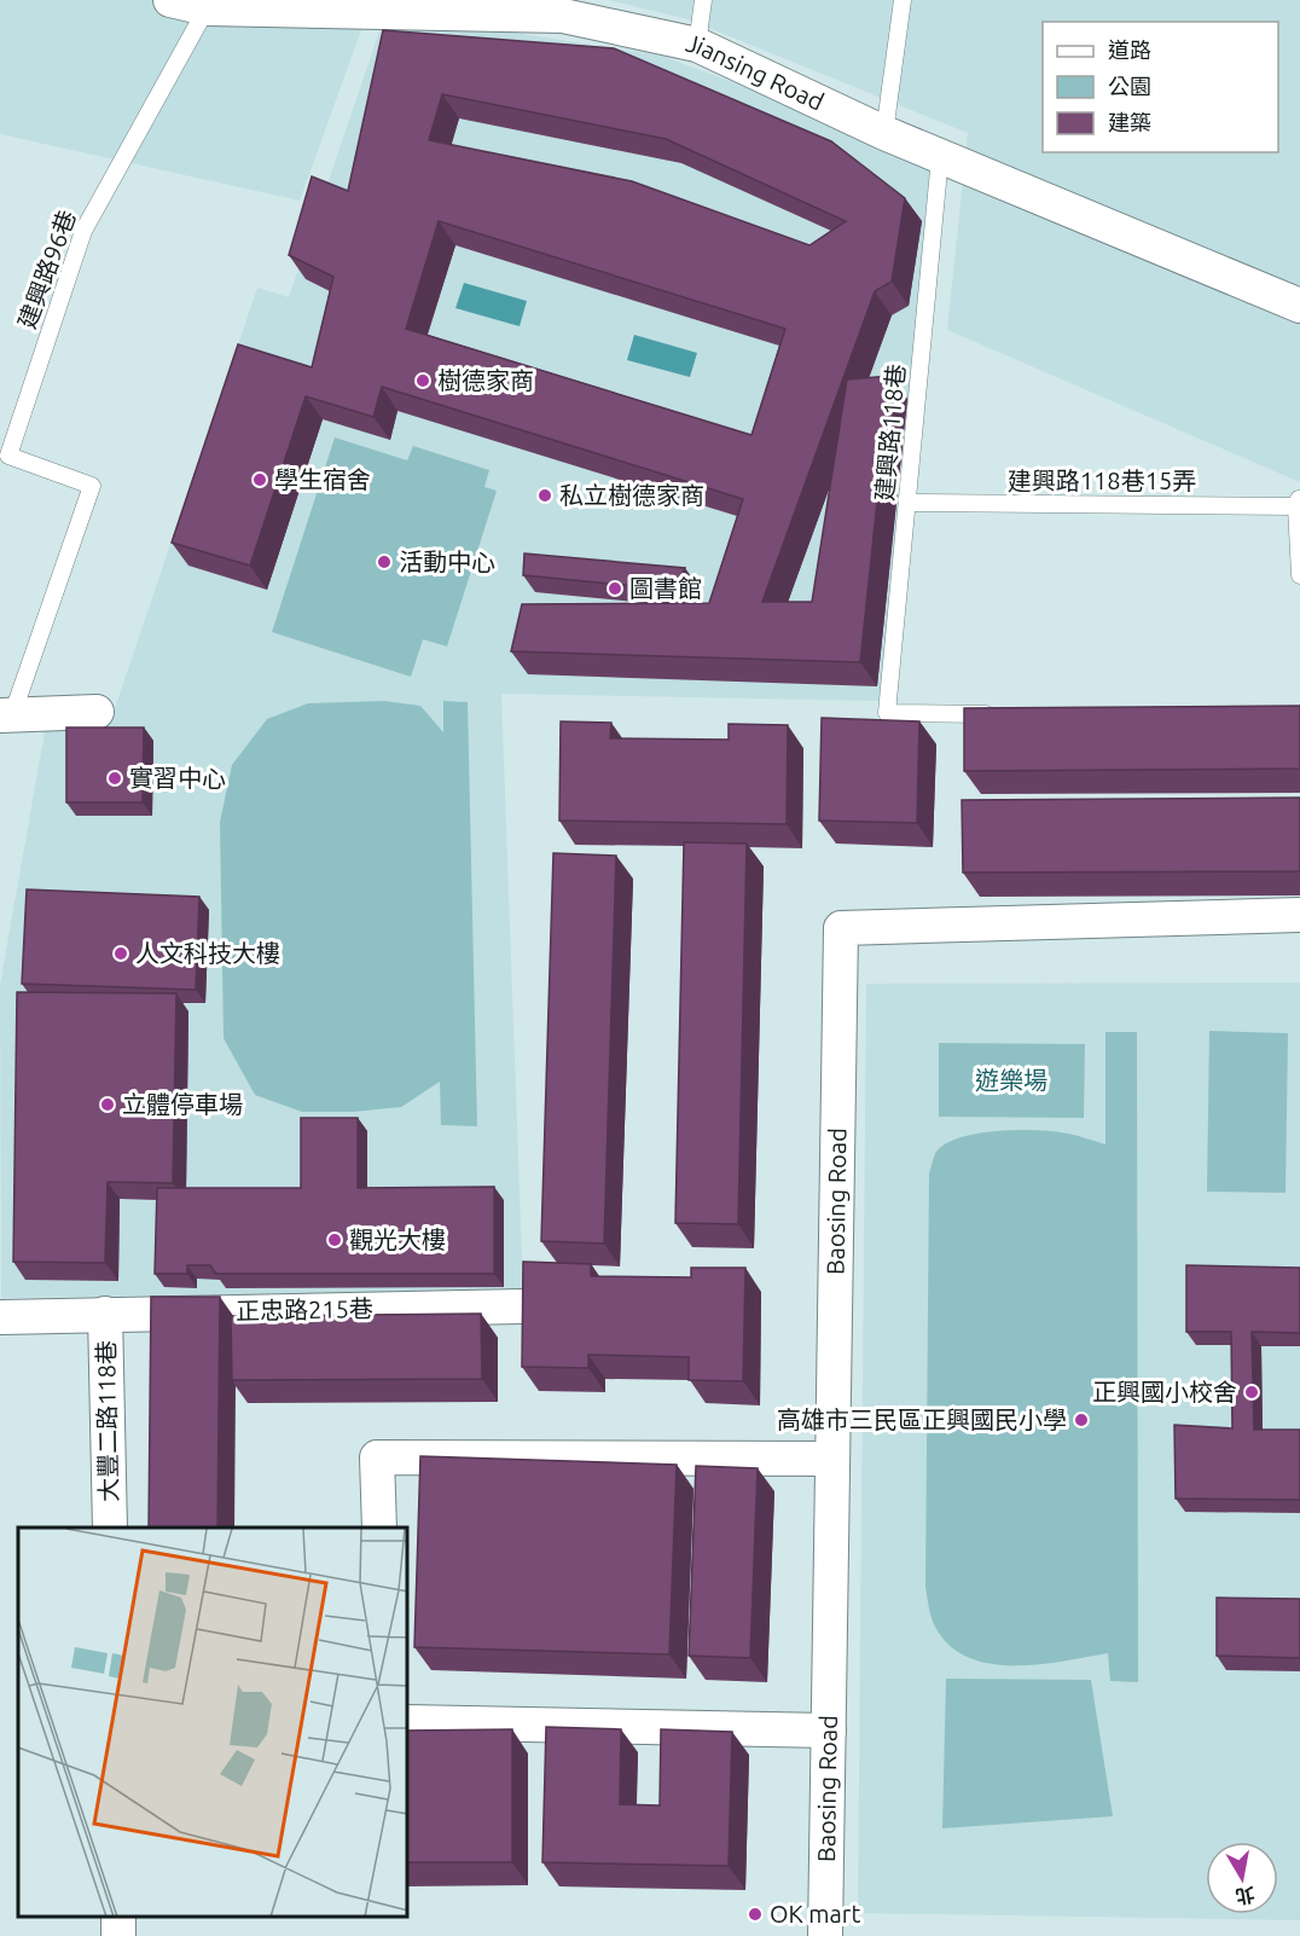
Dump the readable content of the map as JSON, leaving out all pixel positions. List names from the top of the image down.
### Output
{
  "streets": {
    "street": [
      "Jiansing Road",
      "Baosing Road",
      "正忠路215巷",
      "大豐二路118巷"
    ],
    "lane": ["建興路96巷", "建興路118巷", "建興路118巷15弄"]
  },
  "crossings": [
    ["Jiansing Road", "建興路96巷"],
    ["Jiansing Road", "建興路118巷"],
    ["建興路118巷", "建興路118巷15弄"],
    ["正忠路215巷", "大豐二路118巷"]
  ],
  "parks": ["遊樂場"],
  "places": [
    "樹德家商",
    "學生宿舍",
    "私立樹德家商",
    "活動中心",
    "圖書館",
    "實習中心",
    "人文科技大樓",
    "立體停車場",
    "觀光大樓",
    "正興國小校舍",
    "高雄市三民區正興國民小學",
    "OK mart"
  ],
  "legend": ["道路", "公園", "建築"],
  "north": "bottom"
}
